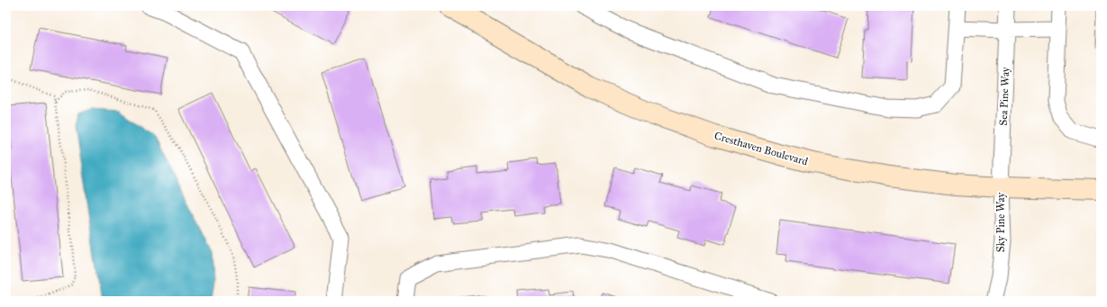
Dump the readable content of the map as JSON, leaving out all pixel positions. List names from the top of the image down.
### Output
{
  "streets": {
    "street": ["Sea Pine Way", "Cresthaven Boulevard", "Sky Pine Way"]
  },
  "crossings": [
    ["Sea Pine Way", "Cresthaven Boulevard"],
    ["Sea Pine Way", "Sky Pine Way"],
    ["Cresthaven Boulevard", "Sky Pine Way"]
  ]
}
